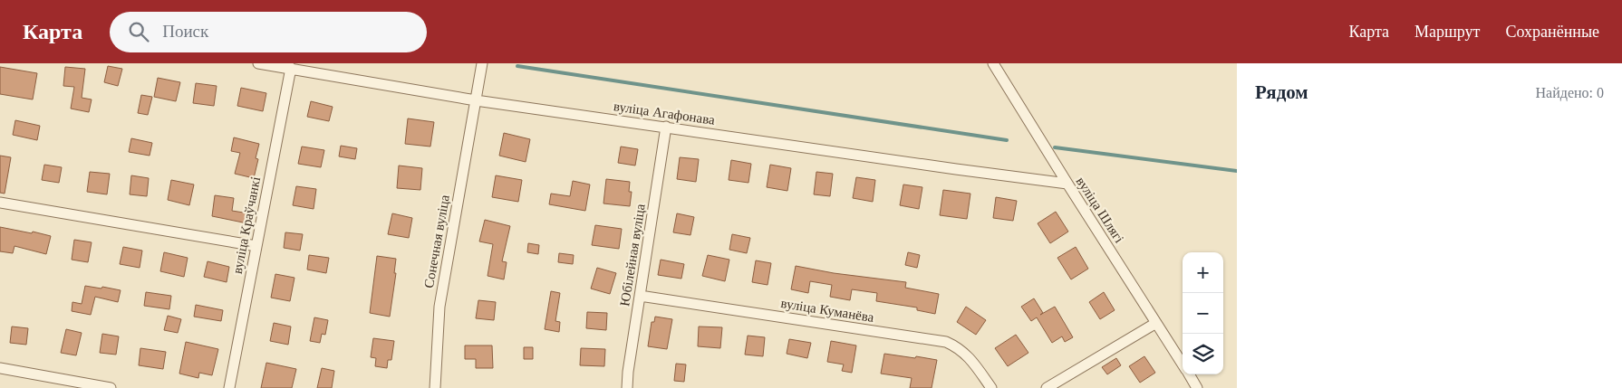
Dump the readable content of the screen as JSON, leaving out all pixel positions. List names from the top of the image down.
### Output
{
  "streets": {
    "street": [
      "вуліца Агафонава",
      "вуліца Шлягі",
      "вуліца Краўчанкі",
      "Сонечная вуліца",
      "Юбілейная вуліца",
      "вуліца Куманёва"
    ]
  },
  "crossings": [
    ["вуліца Агафонава", "вуліца Шлягі"],
    ["вуліца Агафонава", "вуліца Краўчанкі"],
    ["вуліца Агафонава", "Сонечная вуліца"],
    ["вуліца Агафонава", "Юбілейная вуліца"],
    ["Юбілейная вуліца", "вуліца Куманёва"]
  ],
  "page": {
    "header": "Карта",
    "search": "Поиск",
    "nav": ["Карта", "Маршрут", "Сохранённые"],
    "heading": ["Рядом", "Найдено: 0"],
    "map_buttons": ["+", "−"]
  }
}
